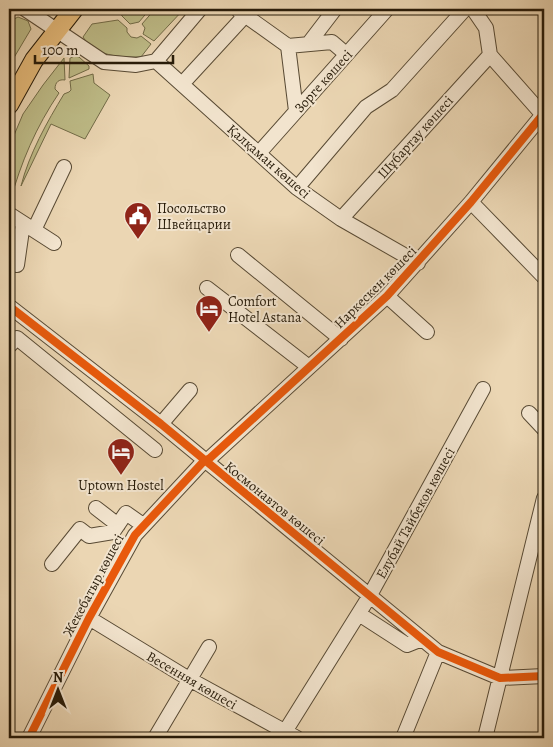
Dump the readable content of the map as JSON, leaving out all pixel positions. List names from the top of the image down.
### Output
{
  "streets": {
    "street": [
      "Зорге көшесі",
      "Шұбартау көшесі",
      "Қалқаман көшесі",
      "Наркескен көшесі",
      "Космонавтов көшесі",
      "Елубай Тайбеков көшесі",
      "Жекебатыр көшесі",
      "Весенняя көшесі"
    ]
  },
  "crossings": [
    ["Зорге көшесі", "Қалқаман көшесі"],
    ["Шұбартау көшесі", "Қалқаман көшесі"],
    ["Қалқаман көшесі", "Наркескен көшесі"],
    ["Наркескен көшесі", "Космонавтов көшесі"],
    ["Наркескен көшесі", "Жекебатыр көшесі"],
    ["Космонавтов көшесі", "Елубай Тайбеков көшесі"],
    ["Космонавтов көшесі", "Жекебатыр көшесі"],
    ["Елубай Тайбеков көшесі", "Весенняя көшесі"],
    ["Жекебатыр көшесі", "Весенняя көшесі"]
  ],
  "places": {
    "public building": ["Посольство Швейцарии"],
    "hotel": ["Comfort Hotel Astana", "Uptown Hostel"]
  },
  "scale_bar": "100 m",
  "north": "top"
}
